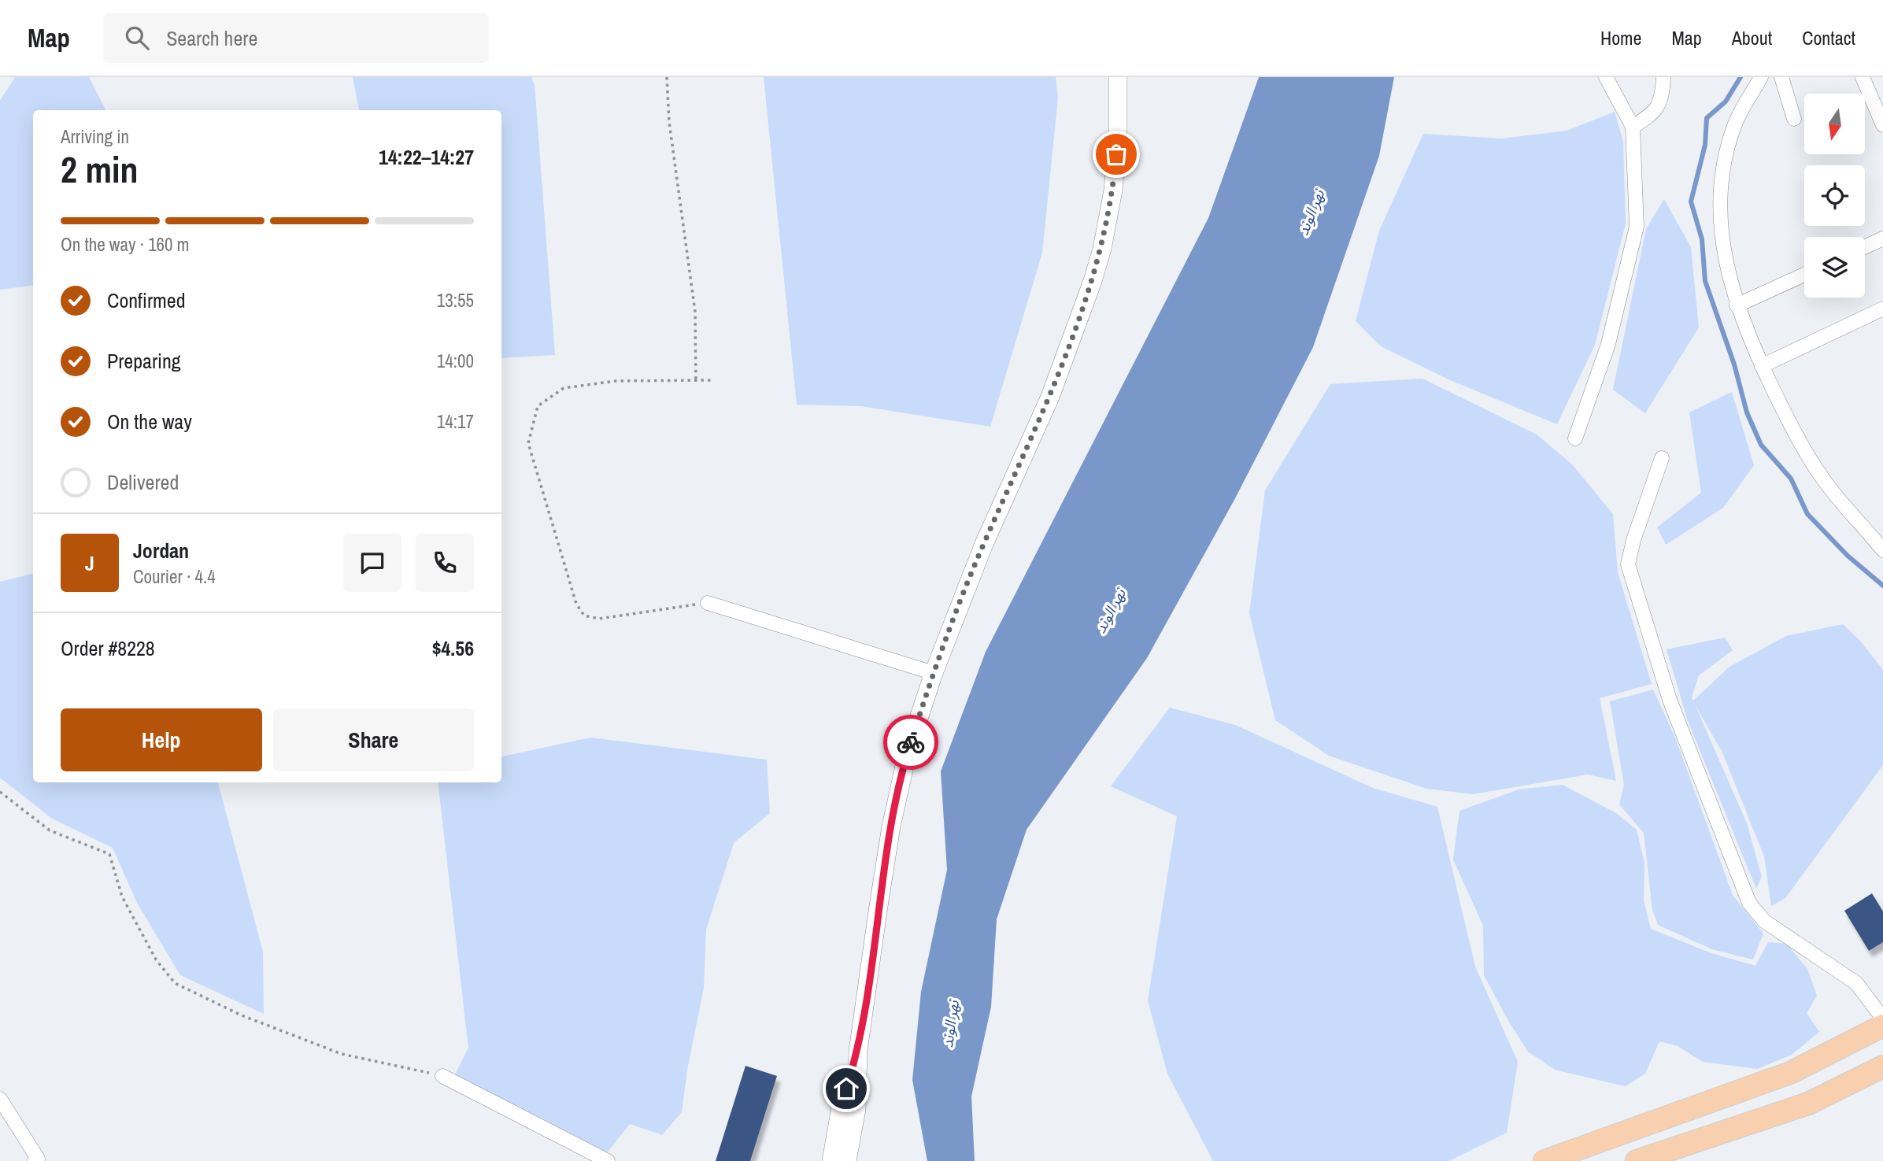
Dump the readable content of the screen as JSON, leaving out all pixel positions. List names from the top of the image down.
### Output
{
  "water": ["نهر الوند"],
  "north": "bottom",
  "page": {
    "header": "Map",
    "search": "Search here",
    "nav": [
      "Home",
      "Map",
      "About",
      "Contact"
    ],
    "heading": ["2 min", "Arriving in", "14:22–14:27"],
    "panel": [
      "Jordan",
      "Courier · 4.4",
      "Order #8228",
      "$4.56"
    ],
    "bar": "On the way · 160 m",
    "list": [
      ["Confirmed", "13:55"],
      ["Preparing", "14:00"],
      ["On the way", "14:17"],
      "Delivered"
    ],
    "round": "J",
    "buttons": ["Help", "Share"]
  }
}
